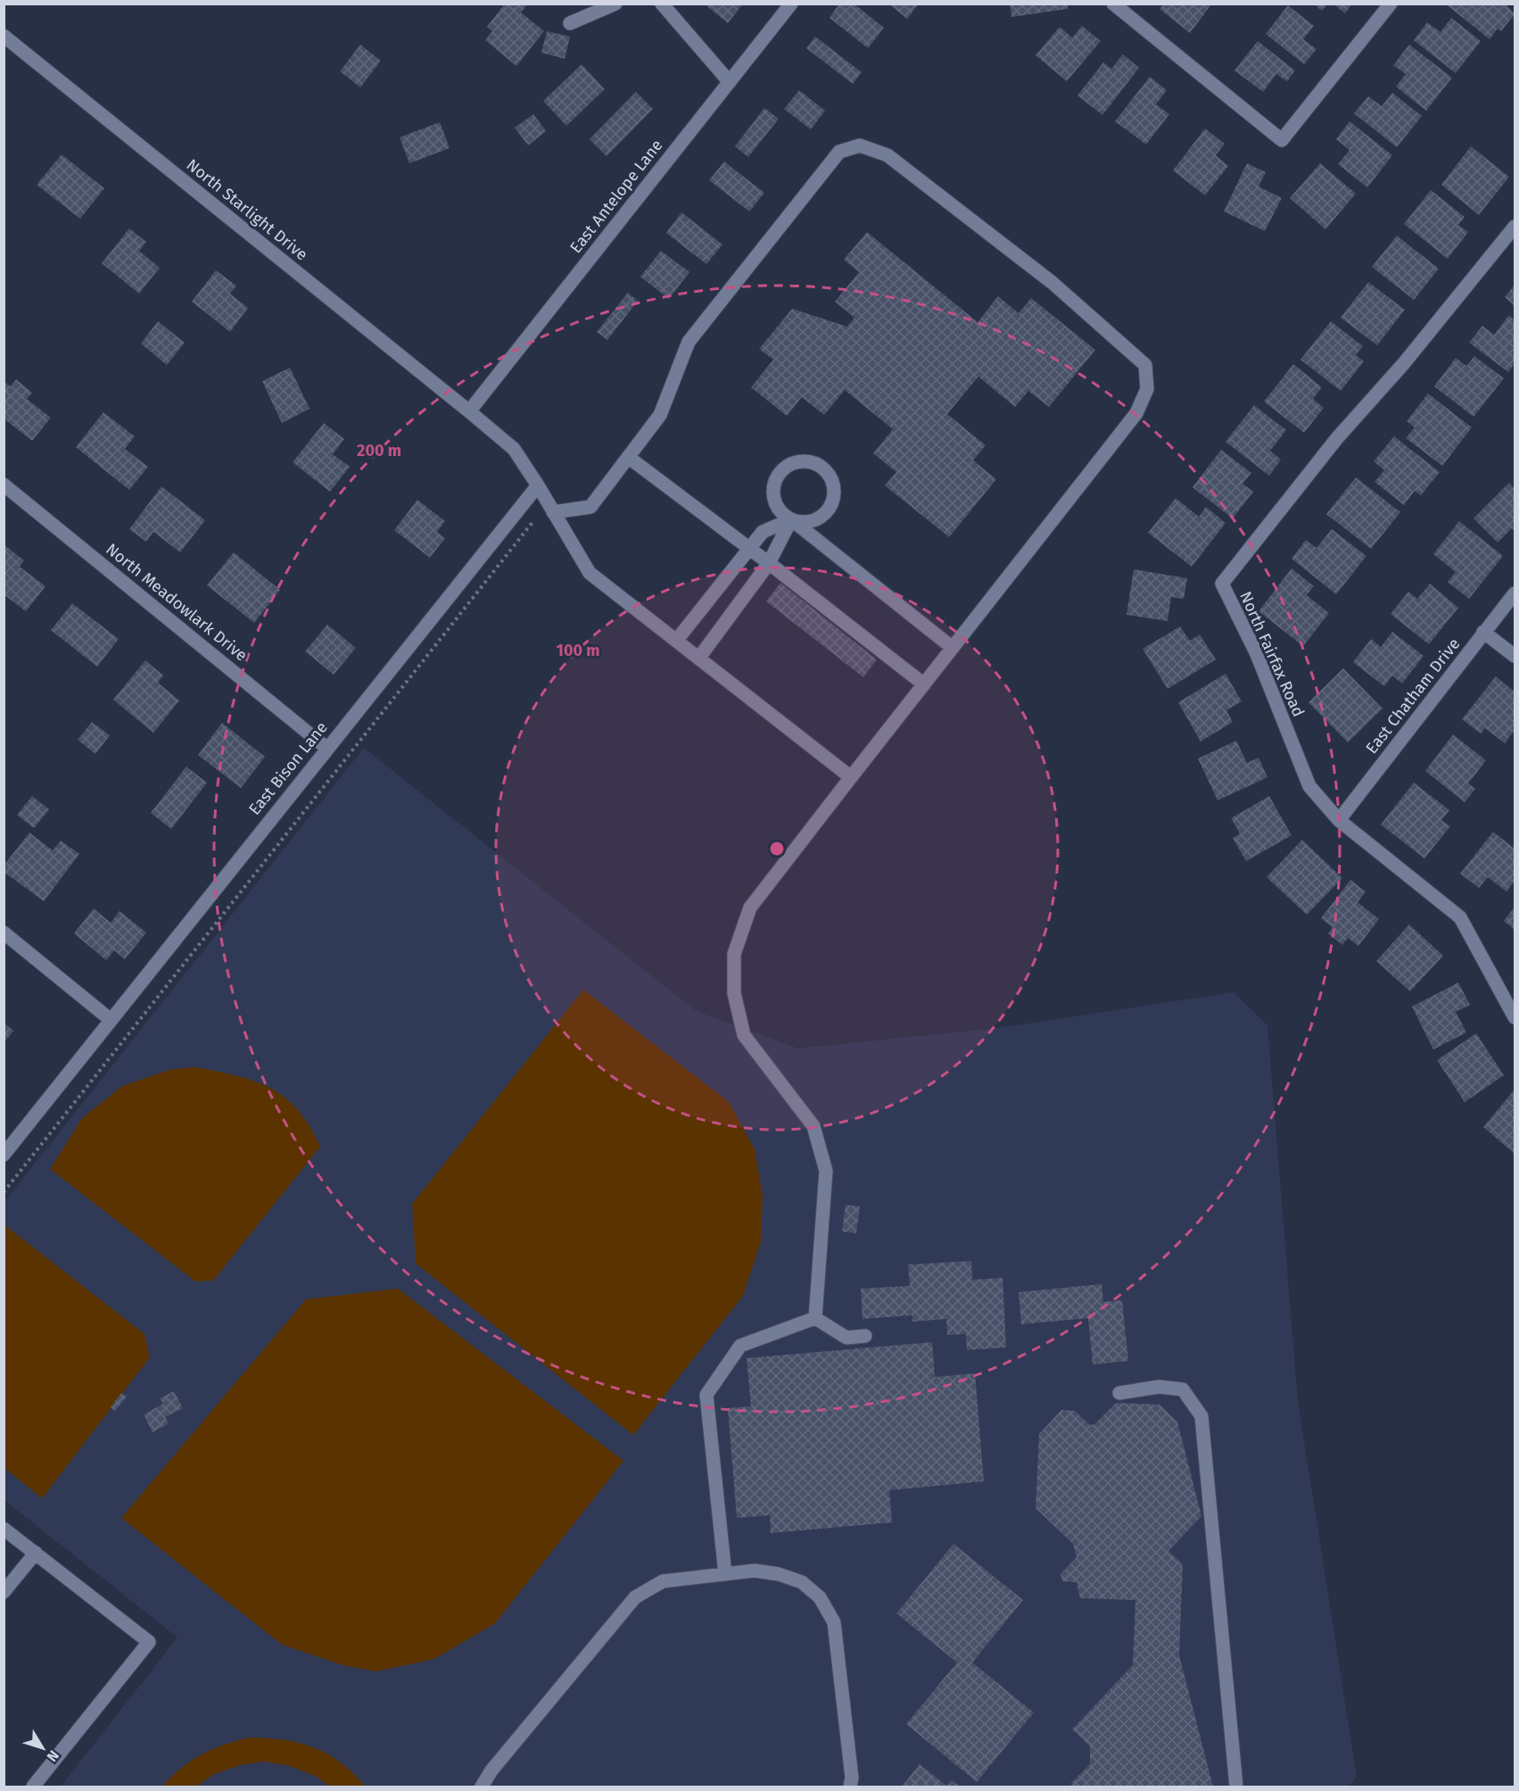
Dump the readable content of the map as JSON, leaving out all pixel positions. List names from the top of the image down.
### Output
{
  "streets": {
    "street": [
      "East Antelope Lane",
      "North Starlight Drive",
      "North Meadowlark Drive",
      "North Fairfax Road",
      "East Chatham Drive",
      "East Bison Lane"
    ]
  },
  "crossings": [
    ["East Antelope Lane", "North Starlight Drive"],
    ["North Meadowlark Drive", "East Bison Lane"],
    ["North Fairfax Road", "East Chatham Drive"]
  ],
  "north": "bottom right",
  "rings": ["200 m", "100 m"]
}
